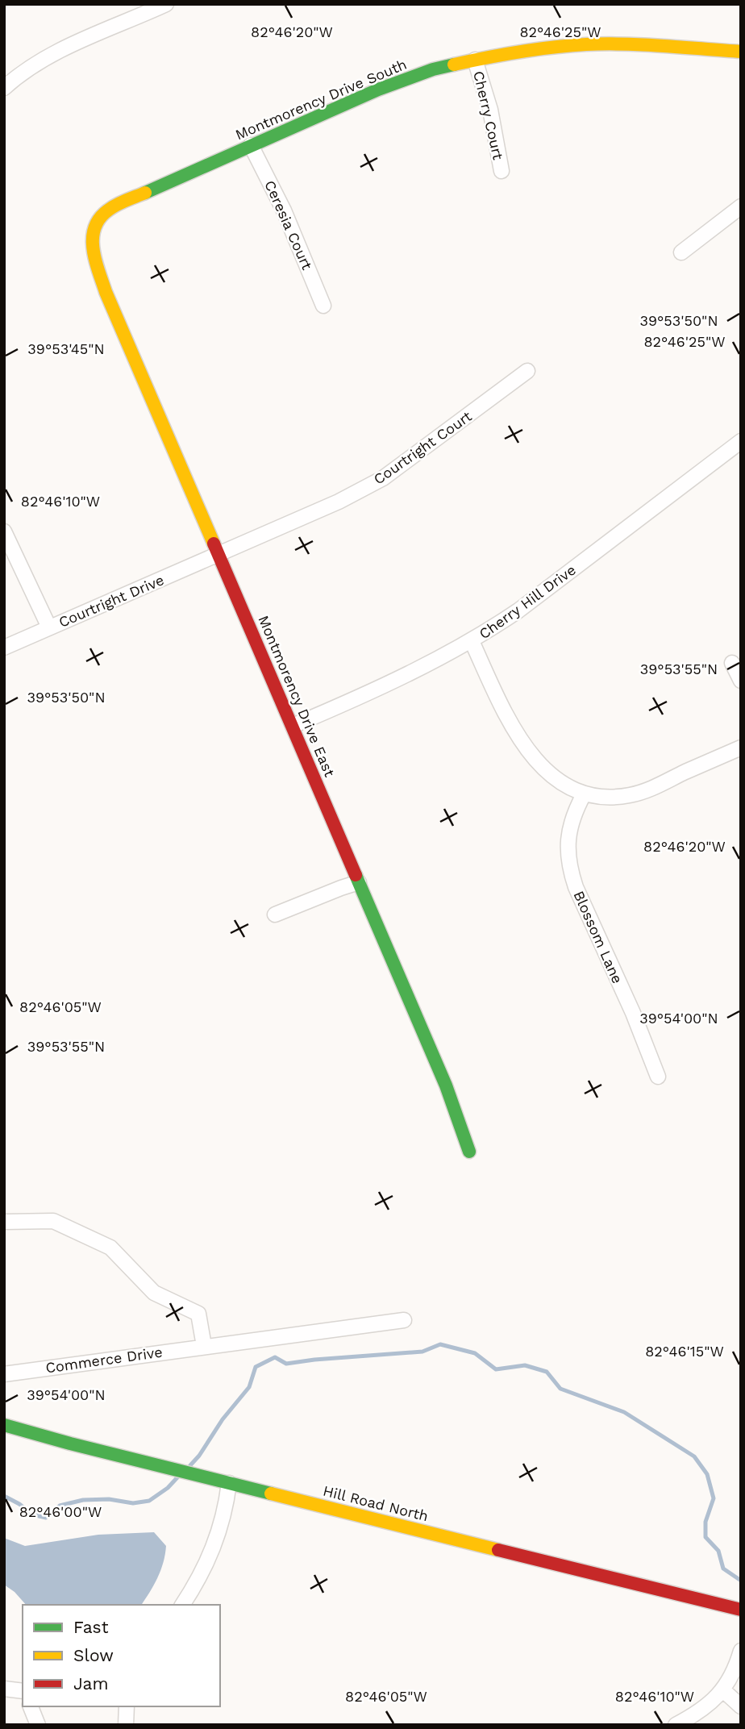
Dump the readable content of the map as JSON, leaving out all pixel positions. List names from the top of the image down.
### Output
{
  "streets": {
    "street": [
      "Montmorency Drive South",
      "Cherry Court",
      "Ceresia Court",
      "Courtright Court",
      "Courtright Drive",
      "Cherry Hill Drive",
      "Montmorency Drive East",
      "Blossom Lane",
      "Commerce Drive",
      "Hill Road North"
    ]
  },
  "crossings": [
    ["Montmorency Drive South", "Cherry Court"],
    ["Montmorency Drive South", "Ceresia Court"],
    ["Montmorency Drive South", "Montmorency Drive East"],
    ["Courtright Court", "Courtright Drive"],
    ["Courtright Court", "Montmorency Drive East"],
    ["Courtright Drive", "Montmorency Drive East"],
    ["Cherry Hill Drive", "Montmorency Drive East"]
  ],
  "legend": ["Fast", "Slow", "Jam"],
  "coordinates": [
    "82°46'25\"W",
    "82°46'20\"W",
    "39°53'50\"N",
    "39°53'45\"N",
    "82°46'10\"W",
    "39°53'55\"N",
    "82°46'05\"W",
    "39°54'00\"N",
    "82°46'15\"W",
    "82°46'00\"W"
  ]
}
